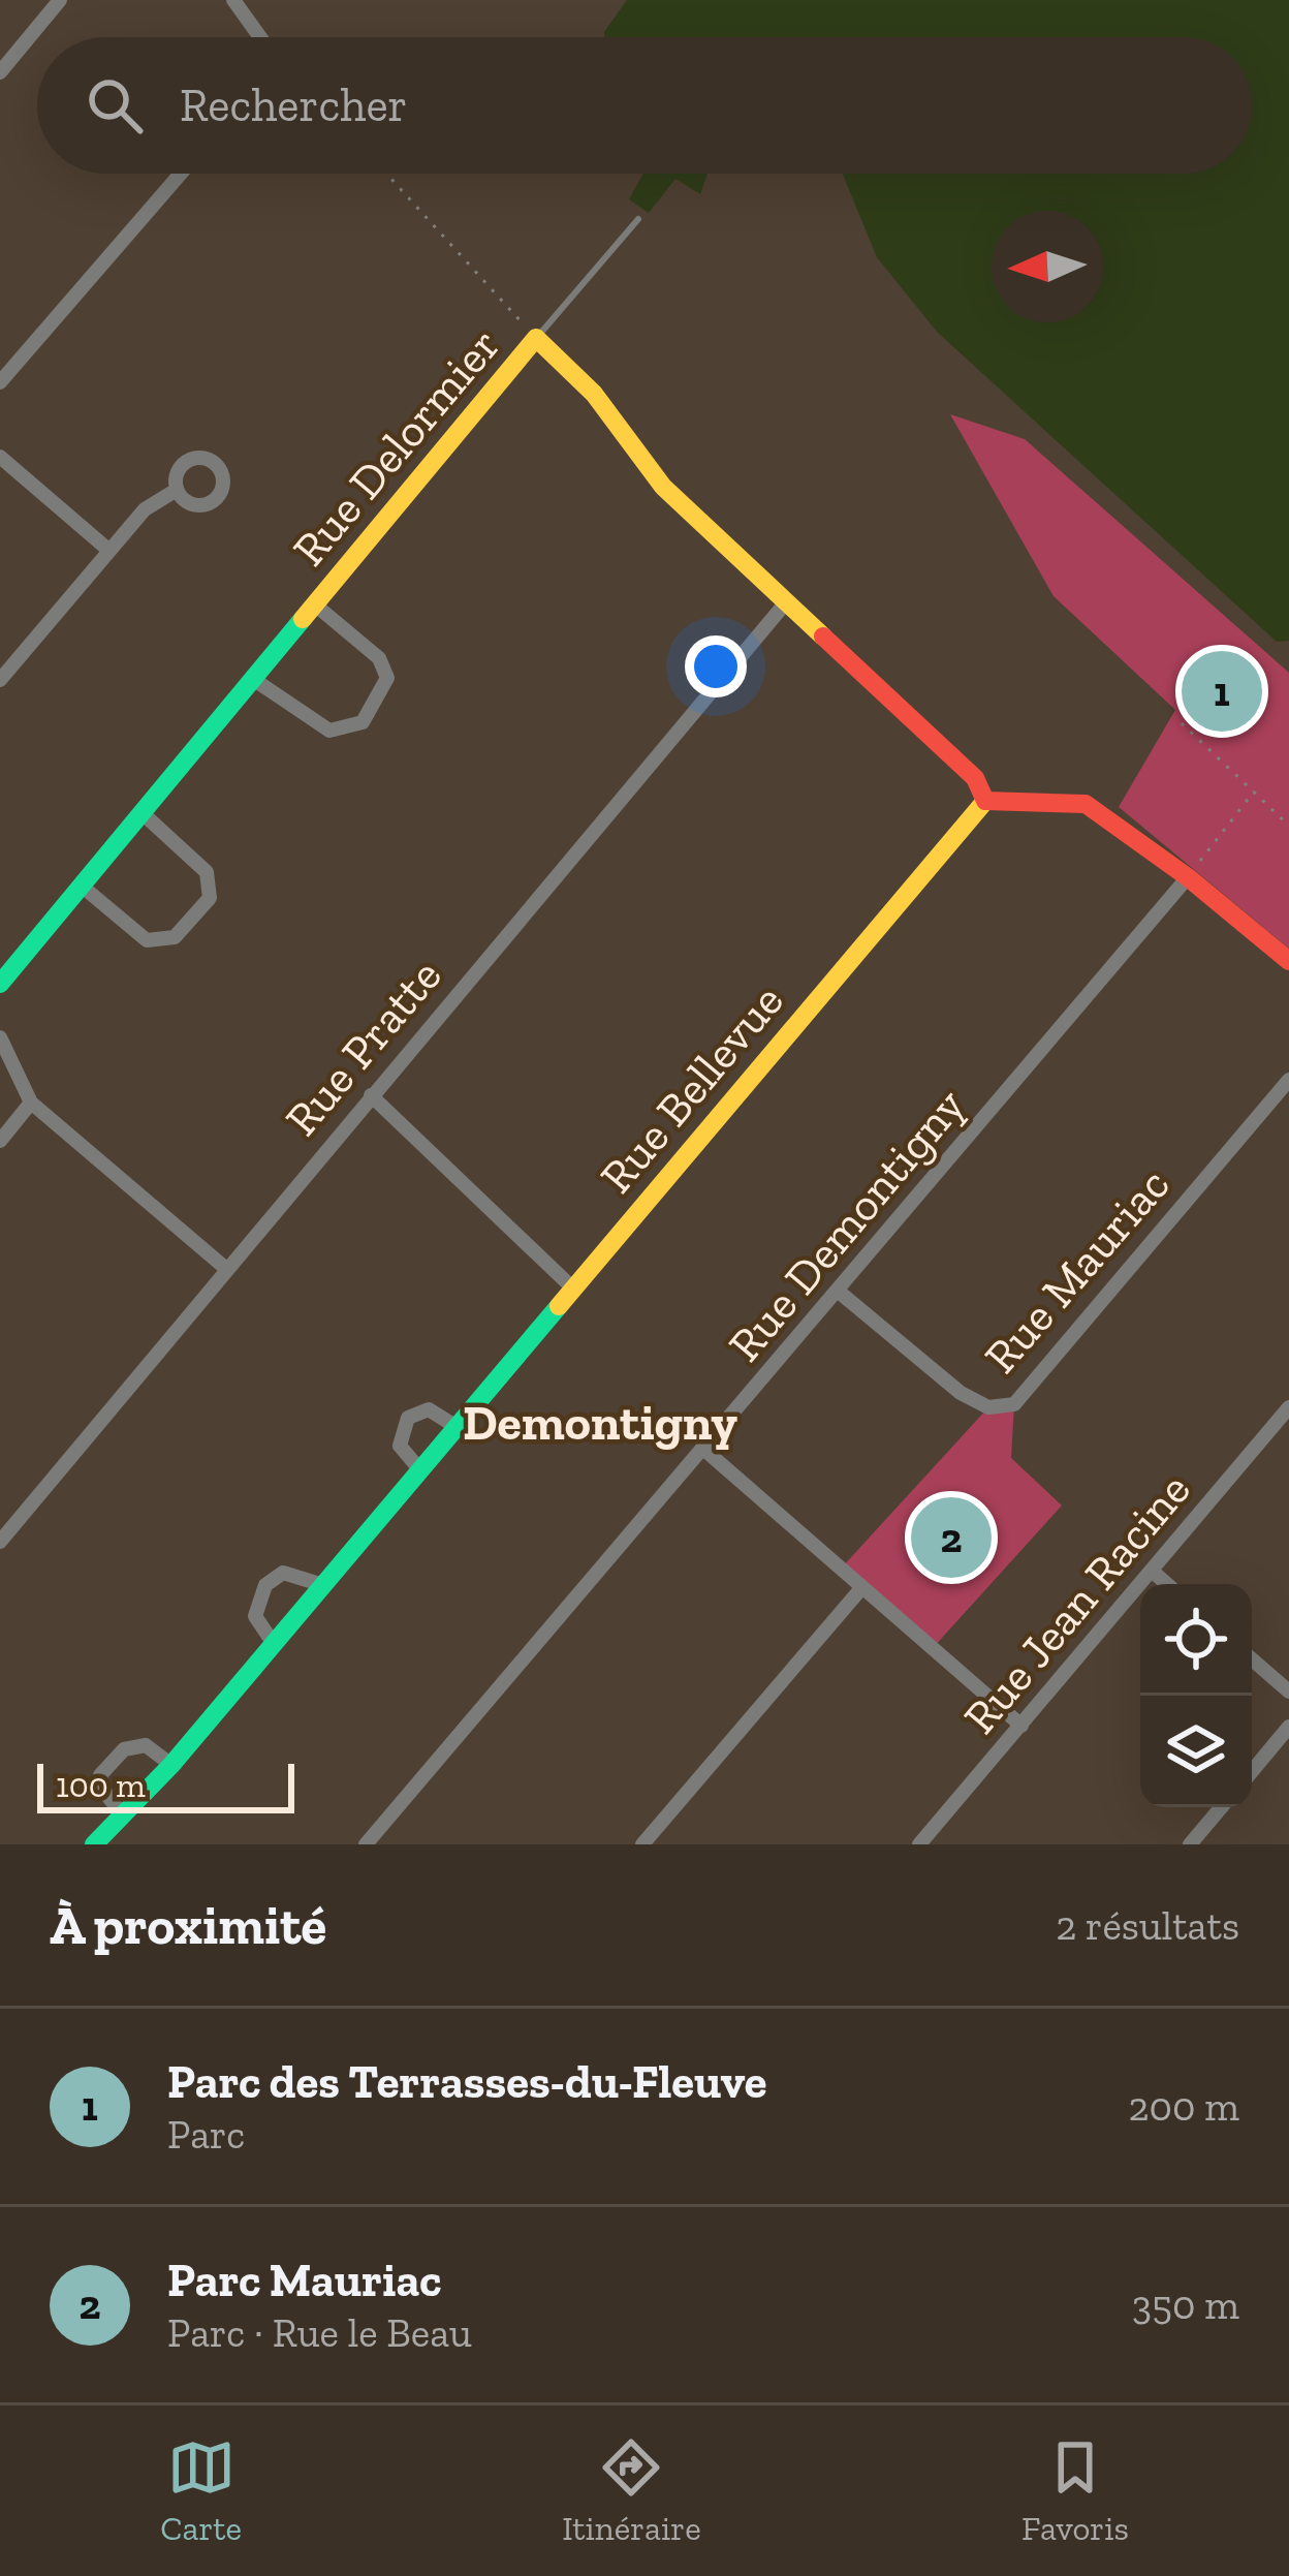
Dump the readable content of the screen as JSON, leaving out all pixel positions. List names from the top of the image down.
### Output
{
  "streets": {
    "street": [
      "Rue Delormier",
      "Rue Pratte",
      "Rue Bellevue",
      "Rue Demontigny",
      "Rue Mauriac",
      "Rue Jean Racine"
    ]
  },
  "crossings": [
    ["Rue Demontigny", "Rue Mauriac"]
  ],
  "districts": ["Demontigny"],
  "scale_bar": "100 m",
  "north": "left",
  "page": {
    "search": "Rechercher",
    "pins": ["1", "2"],
    "scale": "100 m",
    "heading": ["À proximité", "2 résultats"],
    "list": [
      {
        "mark": "1",
        "name": "Parc des Terrasses-du-Fleuve",
        "note": "Parc",
        "value": "200 m"
      },
      {
        "mark": "2",
        "name": "Parc Mauriac",
        "note": "Parc · Rue le Beau",
        "value": "350 m"
      }
    ],
    "nav": ["Carte", "Itinéraire", "Favoris"]
  }
}
